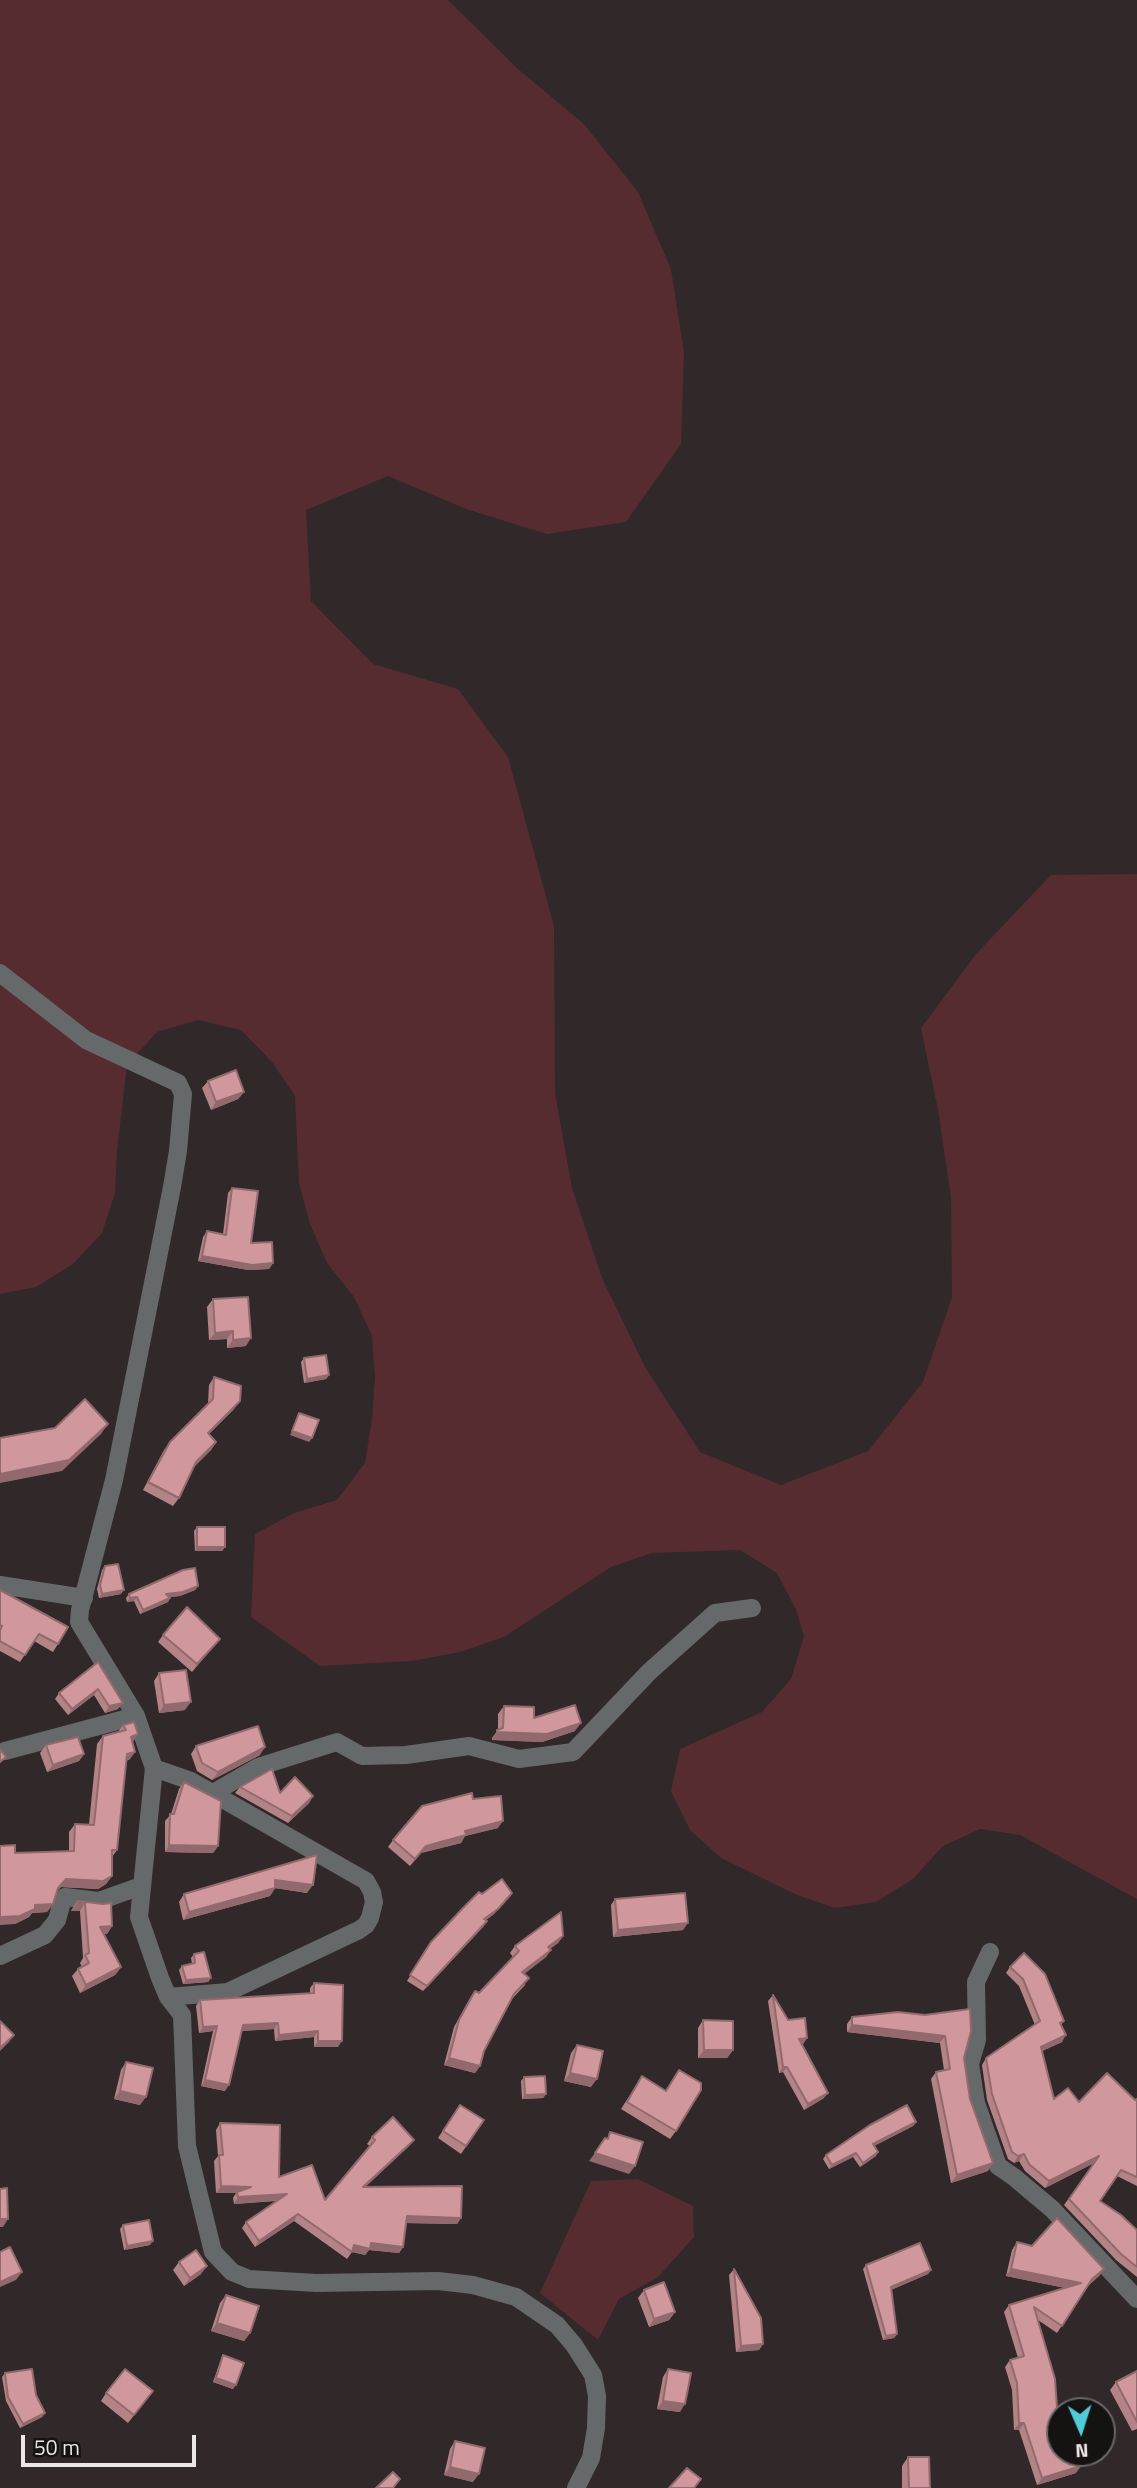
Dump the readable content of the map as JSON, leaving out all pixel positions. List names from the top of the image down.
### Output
{
  "scale_bar": "50 m",
  "north": "bottom"
}
